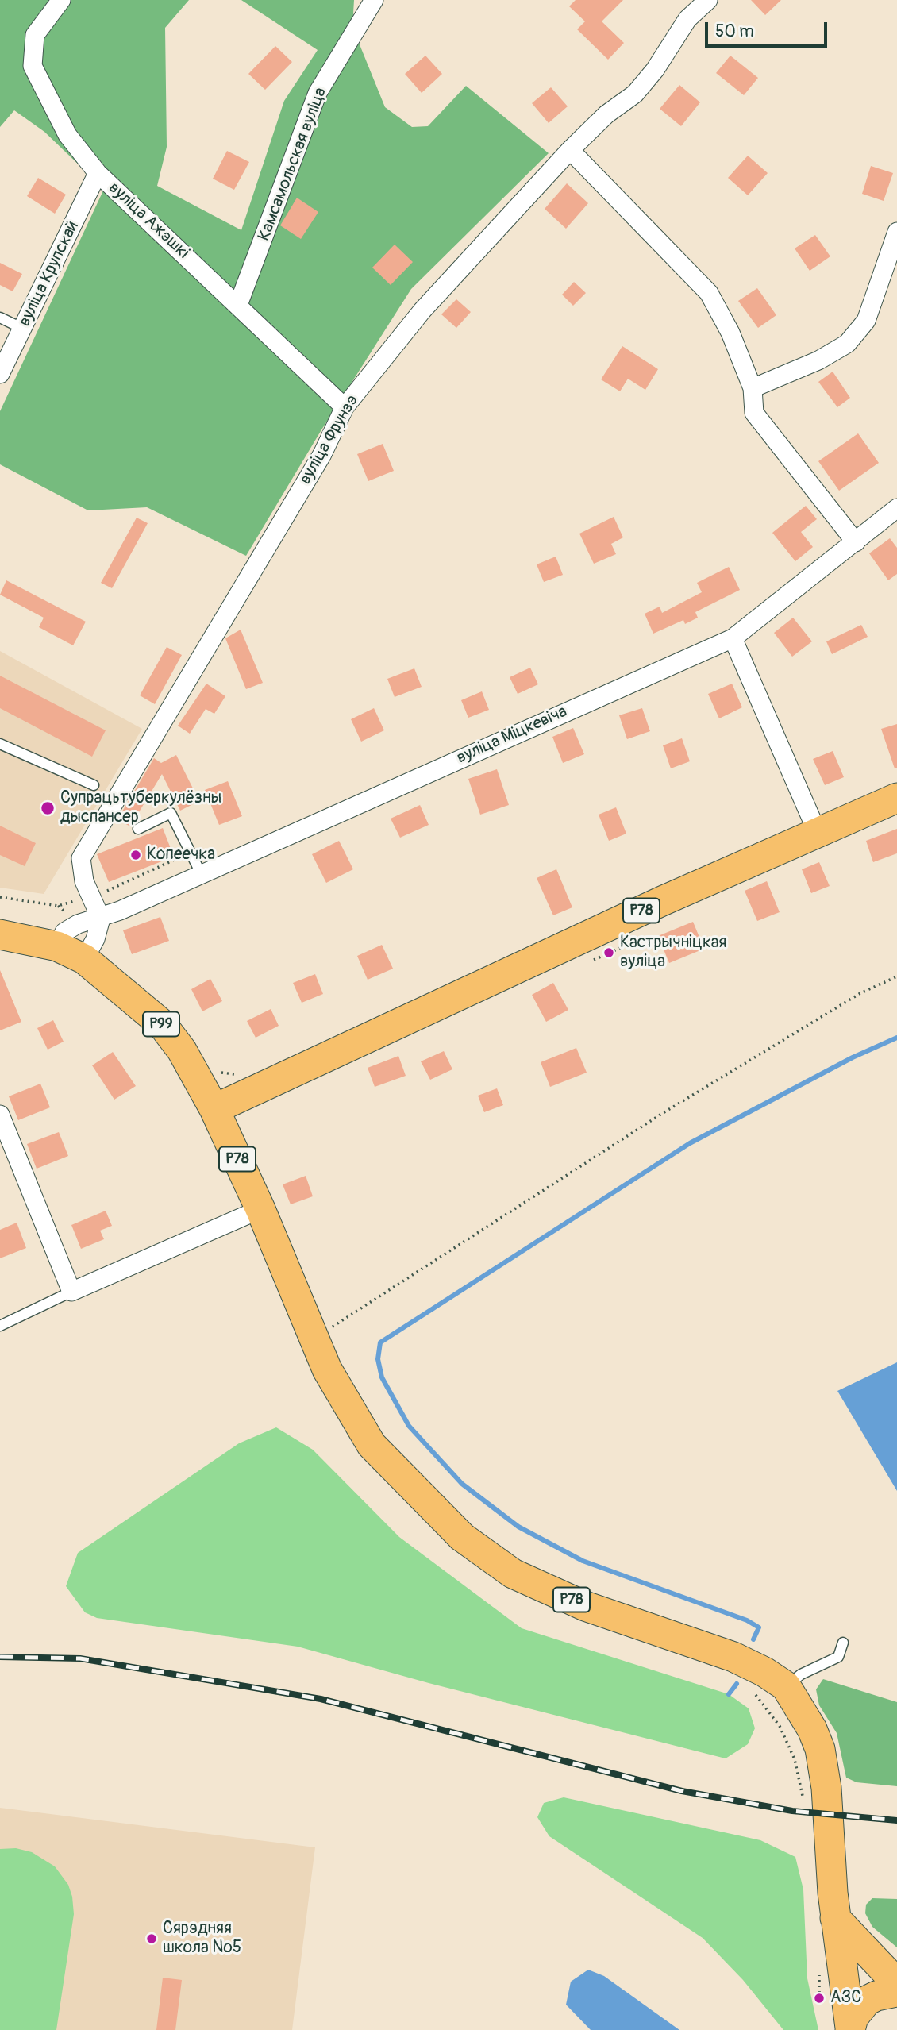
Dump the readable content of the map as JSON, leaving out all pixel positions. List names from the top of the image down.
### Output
{
  "streets": {
    "main road": ["Р78", "Р99"],
    "street": [
      "Камсамольская вуліца",
      "вуліца Ажэшкі",
      "вуліца Крупскай",
      "вуліца Фрунзэ",
      "вуліца Міцкевіча"
    ]
  },
  "crossings": [
    ["Камсамольская вуліца", "вуліца Ажэшкі"],
    ["вуліца Ажэшкі", "вуліца Крупскай"],
    ["вуліца Ажэшкі", "вуліца Фрунзэ"],
    ["вуліца Фрунзэ", "вуліца Міцкевіча"],
    ["вуліца Міцкевіча", "Р99"],
    ["Р78", "Р99"]
  ],
  "places": [
    "Супрацьтуберкулёзны дыспансер",
    "Копеечка",
    "Кастрычніцкая вуліца",
    "Сярэдняя школа №5",
    "АЗС"
  ],
  "scale_bar": "50 m"
}
